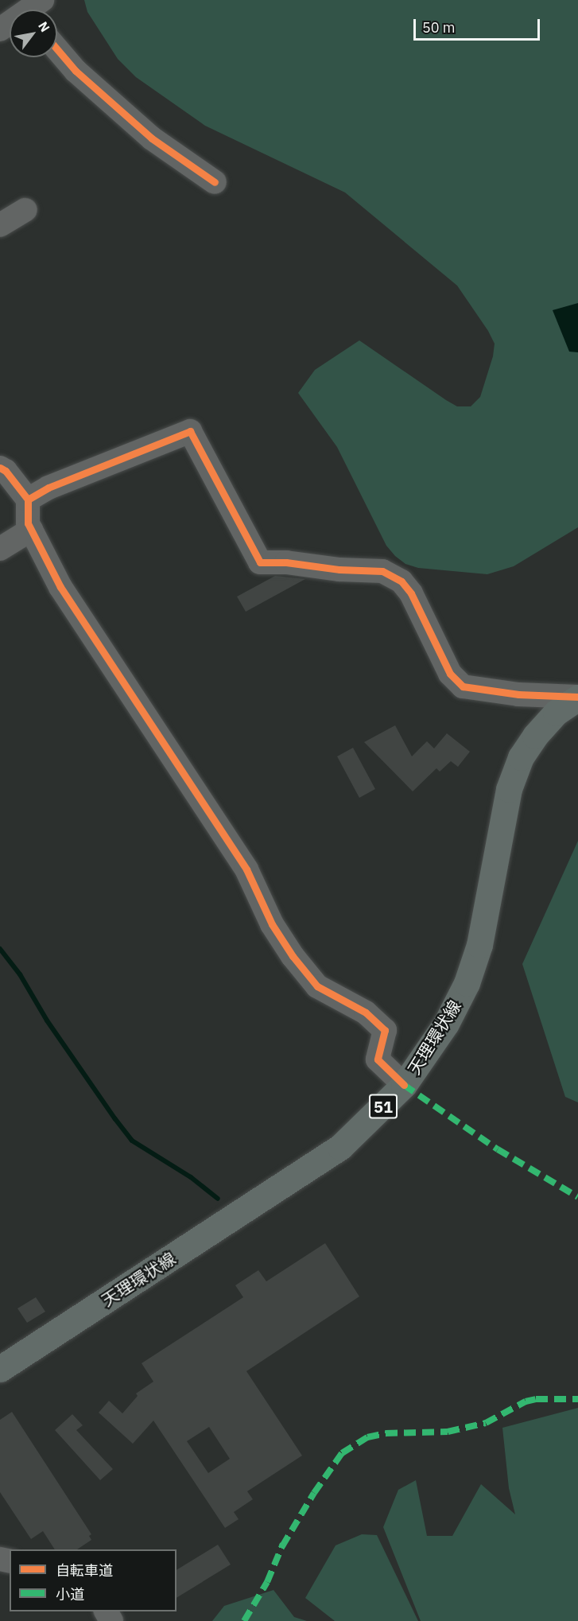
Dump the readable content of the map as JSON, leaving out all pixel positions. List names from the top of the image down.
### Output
{
  "streets": {
    "main road": ["天理環状線", "51"]
  },
  "legend": ["自転車道", "小道"],
  "scale_bar": "50 m",
  "north": "top right"
}
